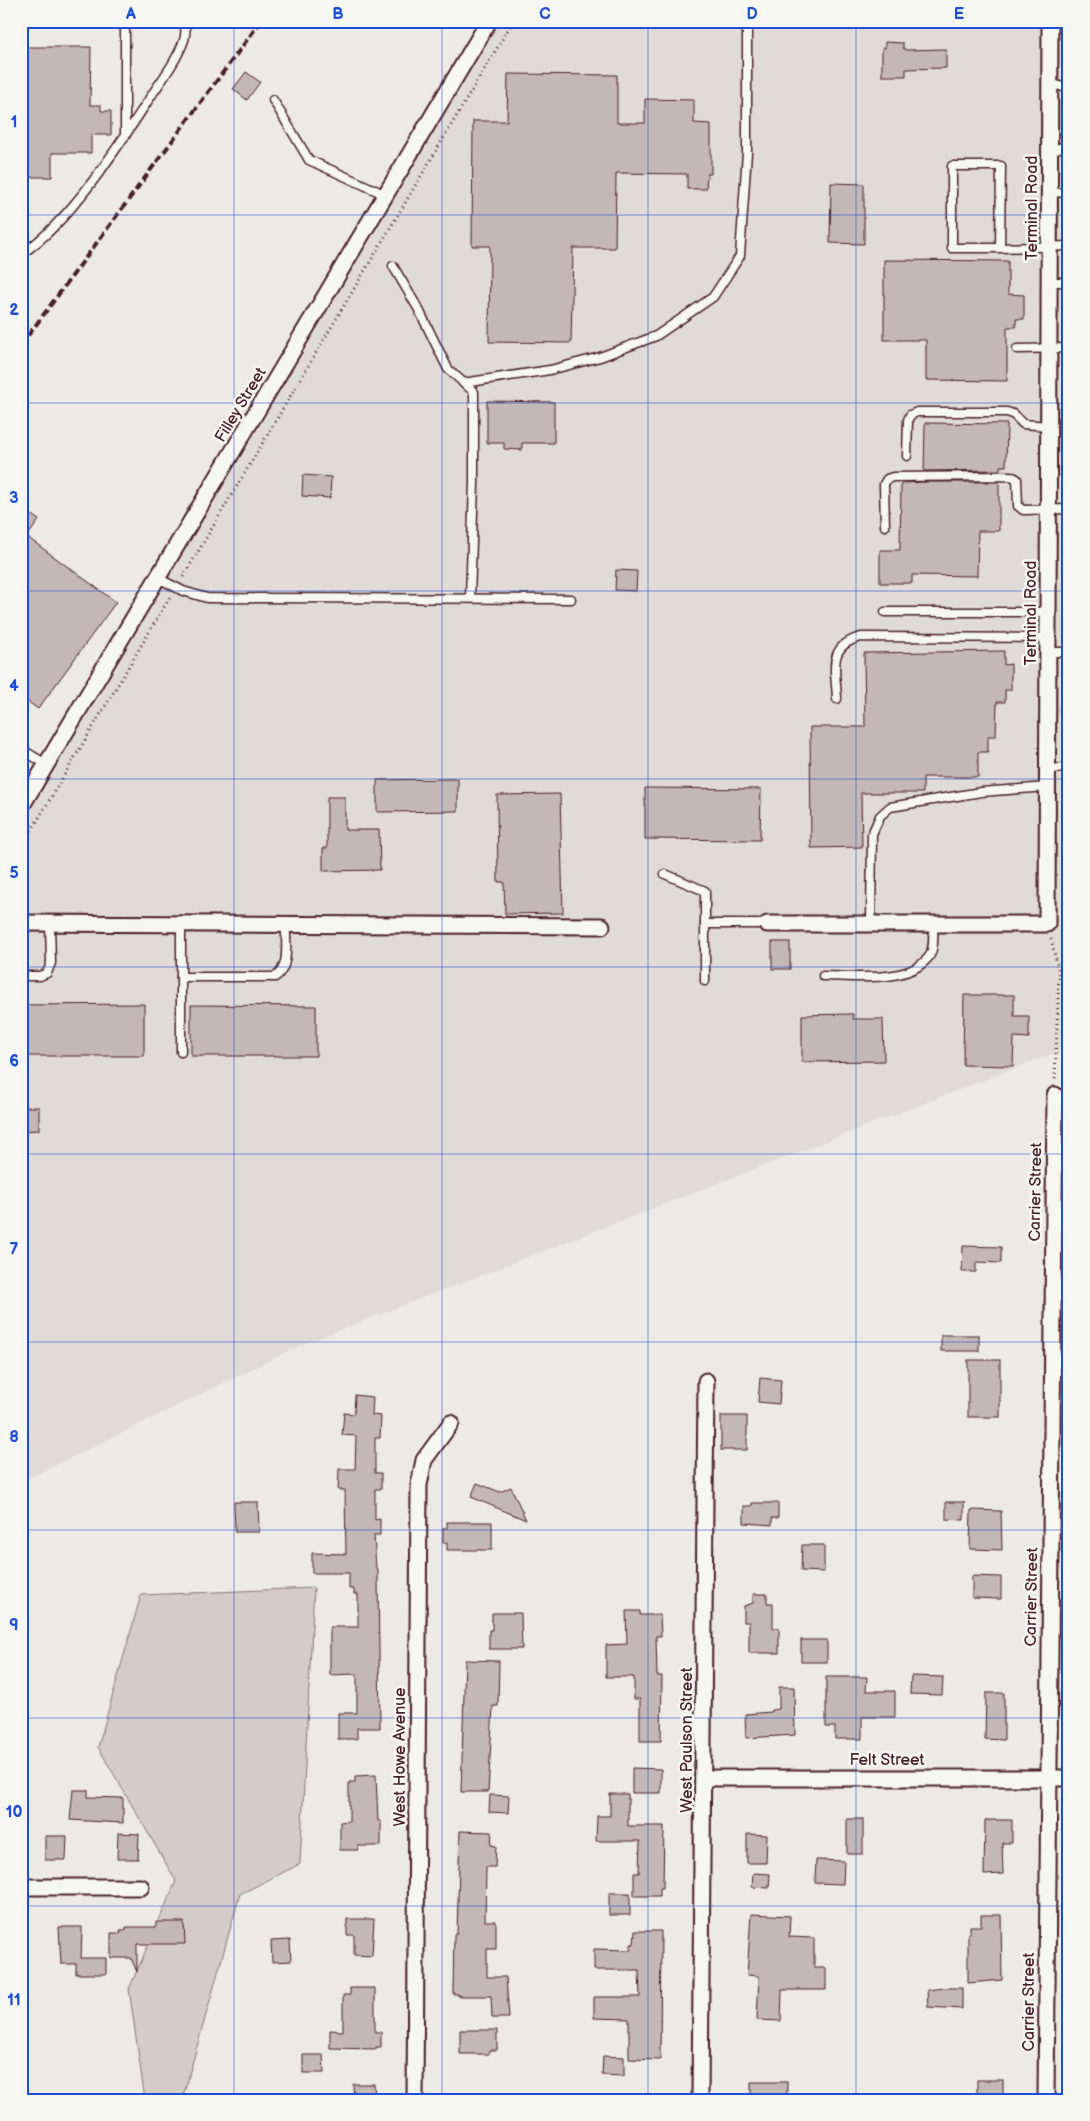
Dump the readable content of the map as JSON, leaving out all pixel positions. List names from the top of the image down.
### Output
{
  "streets": {
    "street": [
      "Terminal Road",
      "Filley Street",
      "Carrier Street",
      "West Paulson Street",
      "West Howe Avenue",
      "Felt Street"
    ]
  },
  "crossings": [
    ["Carrier Street", "Felt Street"],
    ["West Paulson Street", "Felt Street"]
  ],
  "grid": {
    "columns": [
      "A",
      "B",
      "C",
      "D",
      "E"
    ],
    "rows": [
      "1",
      "2",
      "3",
      "4",
      "5",
      "6",
      "7",
      "8",
      "9",
      "10",
      "11"
    ]
  }
}
